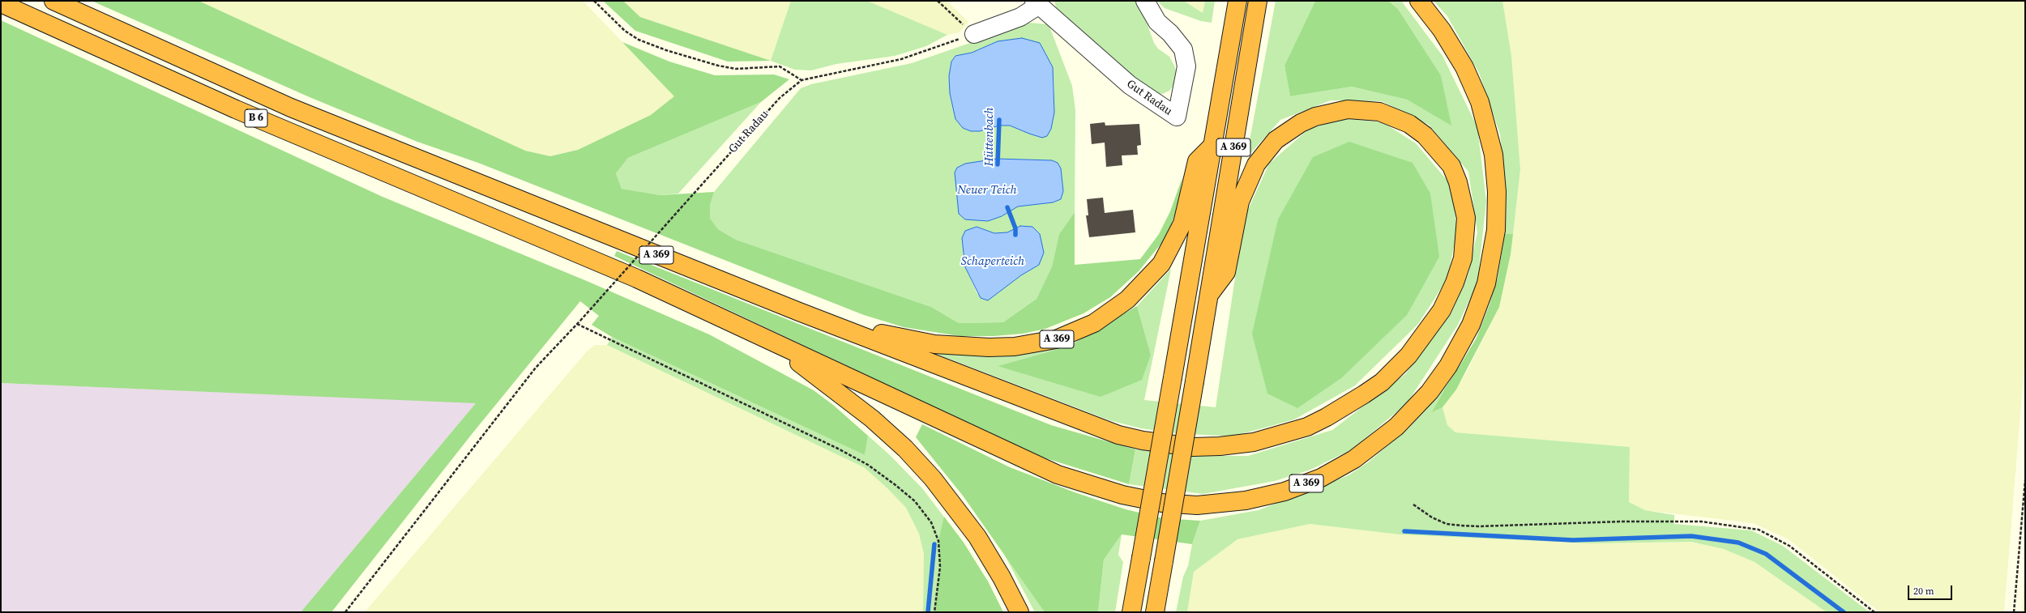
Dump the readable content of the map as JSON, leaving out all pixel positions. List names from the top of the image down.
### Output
{
  "streets": {
    "highway": ["B 6", "A 369"],
    "street": ["Gut Radau"]
  },
  "crossings": [
    ["B 6", "A 369"]
  ],
  "water": ["Hüttenbach", "Neuer Teich", "Schaperteich"],
  "scale_bar": "20 m"
}
